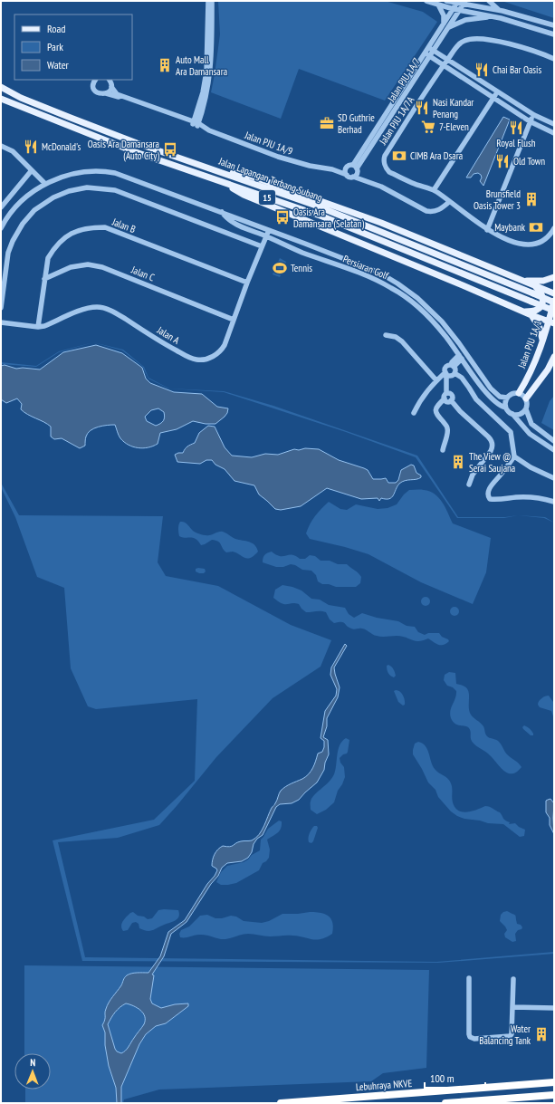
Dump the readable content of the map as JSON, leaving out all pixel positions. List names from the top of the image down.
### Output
{
  "streets": {
    "highway": ["Lebuhraya NKVE"],
    "main road": ["Jalan Lapangan Terbang Subang", "15", "Jalan PJU 1A/1"],
    "street": [
      "Jalan PJU 1A/7",
      "Jalan PJU 1A/7A",
      "Jalan PJU 1A/9",
      "Jalan B",
      "Persiaran Golf",
      "Jalan C",
      "Jalan A"
    ]
  },
  "crossings": [
    ["Jalan PJU 1A/7", "Jalan PJU 1A/9"],
    ["Jalan Lapangan Terbang Subang", "Jalan PJU 1A/1"],
    ["Jalan B", "Jalan C"],
    ["Jalan B", "Jalan A"],
    ["Persiaran Golf", "Jalan A"],
    ["Persiaran Golf", "Jalan PJU 1A/1"],
    ["Jalan C", "Jalan A"]
  ],
  "places": {
    "building": [
      "Auto Mall Ara Damansara",
      "Brunsfield Oasis Tower 3",
      "The View @ Serai Saujana",
      "Water Balancing Tank"
    ],
    "restaurant": [
      "Chai Bar Oasis",
      "Nasi Kandar Penang",
      "Royal Flush",
      "McDonald's",
      "Old Town"
    ],
    "office": ["SD Guthrie Berhad"],
    "supermarket": ["7-Eleven"],
    "bus stop": ["Oasis Ara Damansara (Auto City)", "Oasis Ara Damansara (Selatan)"],
    "bank": ["CIMB Ara Dsara", "Maybank"],
    "sports": ["Tennis"]
  },
  "legend": ["Road", "Park", "Water"],
  "scale_bar": "100 m",
  "north": "top"
}
